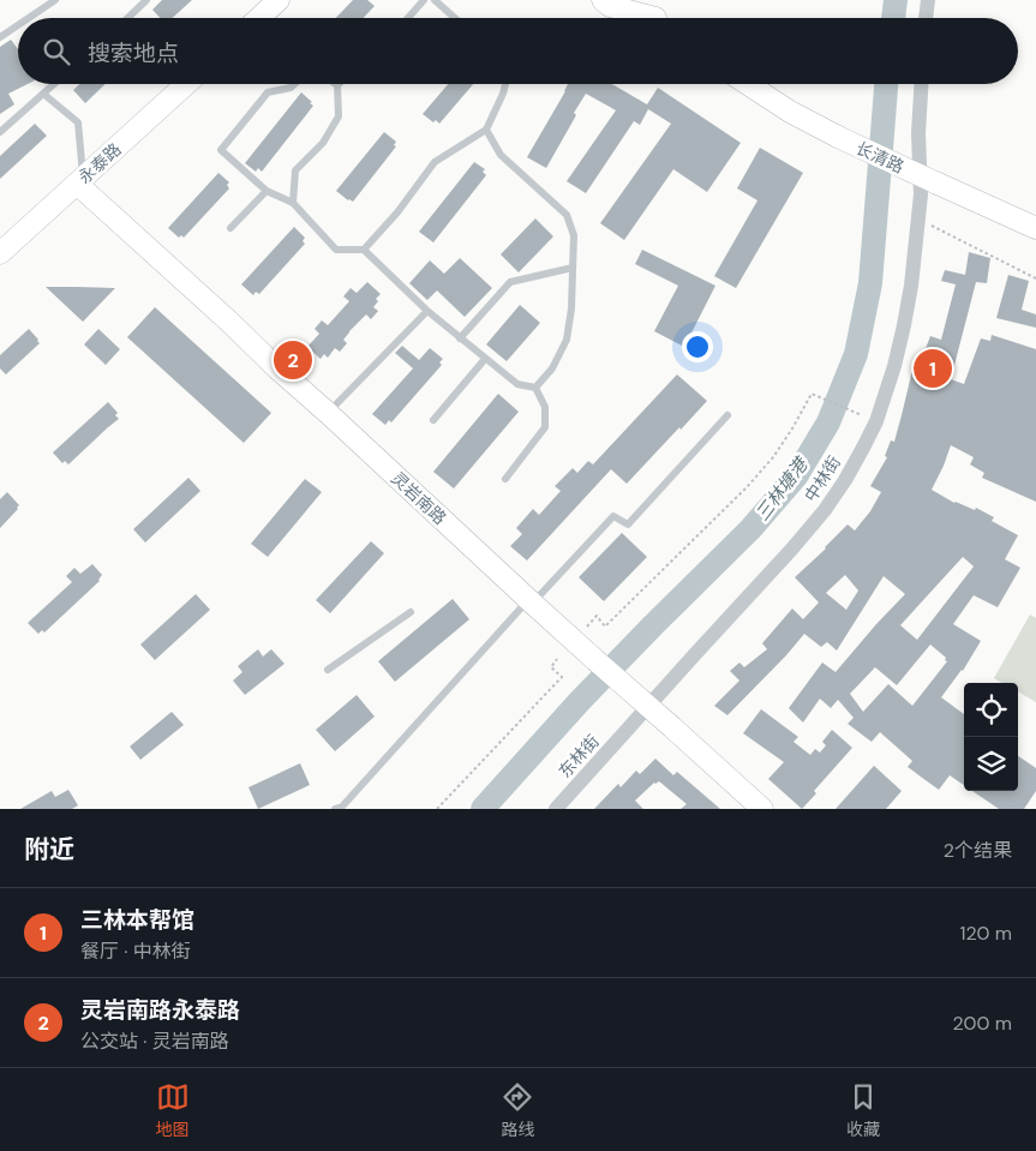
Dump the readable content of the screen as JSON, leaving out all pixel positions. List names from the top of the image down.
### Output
{
  "streets": {
    "street": [
      "长清路",
      "永泰路",
      "中林街",
      "灵岩南路",
      "东林街"
    ]
  },
  "crossings": [
    ["长清路", "中林街"],
    ["永泰路", "灵岩南路"],
    ["中林街", "东林街"]
  ],
  "water": ["三林塘港"],
  "page": {
    "search": "搜索地点",
    "pins": ["2", "1"],
    "heading": ["附近", "2个结果"],
    "list": [
      {
        "mark": "1",
        "name": "三林本帮馆",
        "note": "餐厅 · 中林街",
        "value": "120 m"
      },
      {
        "mark": "2",
        "name": "灵岩南路永泰路",
        "note": "公交站 · 灵岩南路",
        "value": "200 m"
      }
    ],
    "nav": ["地图", "路线", "收藏"]
  }
}
